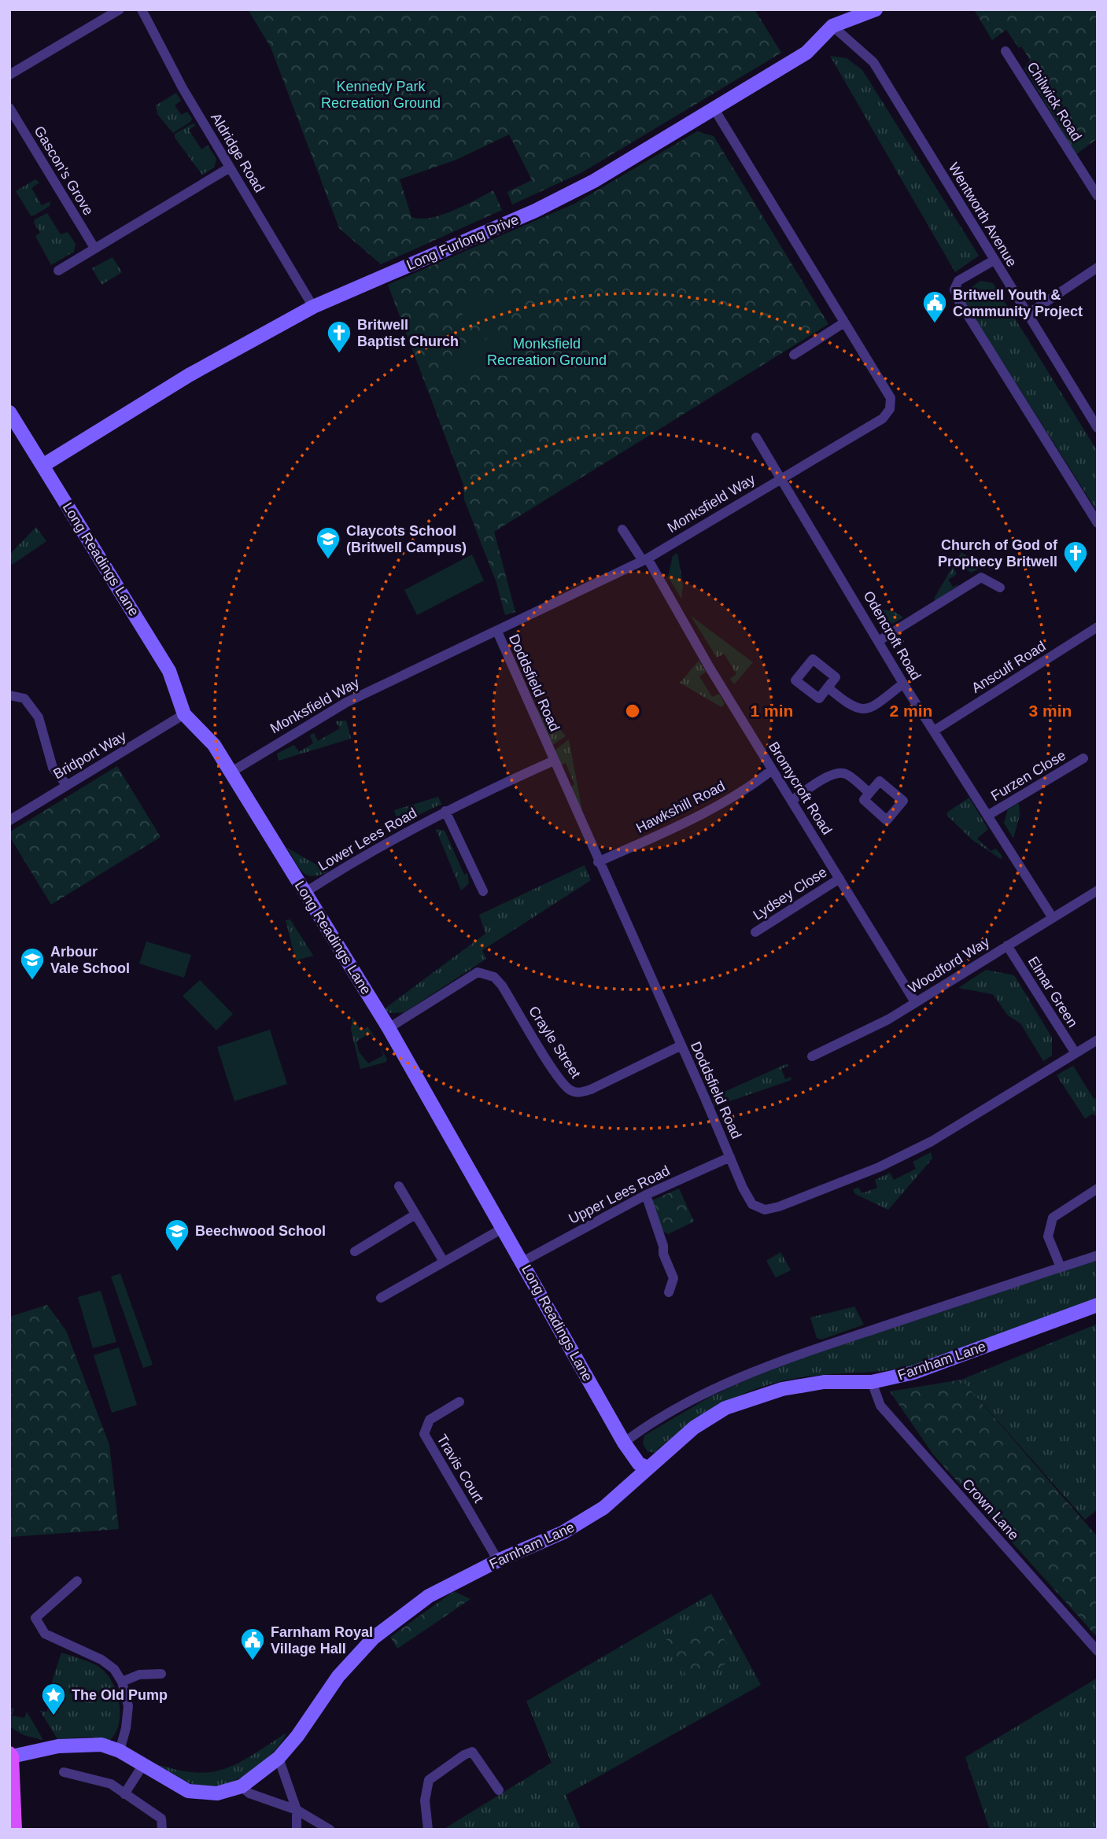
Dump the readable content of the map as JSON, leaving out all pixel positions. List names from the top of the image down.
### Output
{
  "streets": {
    "street": [
      "Chilwick Road",
      "Aldridge Road",
      "Gascon's Grove",
      "Wentworth Avenue",
      "Long Furlong Drive",
      "Monksfield Way",
      "Long Readings Lane",
      "Odencroft Road",
      "Ansculf Road",
      "Doddsfield Road",
      "Bridport Way",
      "Furzen Close",
      "Bromycroft Road",
      "Hawkshill Road",
      "Lower Lees Road",
      "Lydsey Close",
      "Woodford Way",
      "Elmar Green",
      "Crayle Street",
      "Upper Lees Road",
      "Farnham Lane",
      "Travis Court",
      "Crown Lane"
    ]
  },
  "crossings": [
    ["Aldridge Road", "Long Furlong Drive"],
    ["Wentworth Avenue", "Long Furlong Drive"],
    ["Long Furlong Drive", "Monksfield Way"],
    ["Long Furlong Drive", "Long Readings Lane"],
    ["Monksfield Way", "Long Readings Lane"],
    ["Monksfield Way", "Odencroft Road"],
    ["Monksfield Way", "Doddsfield Road"],
    ["Monksfield Way", "Bromycroft Road"],
    ["Long Readings Lane", "Bridport Way"],
    ["Long Readings Lane", "Lower Lees Road"],
    ["Long Readings Lane", "Crayle Street"],
    ["Long Readings Lane", "Upper Lees Road"],
    ["Long Readings Lane", "Farnham Lane"],
    ["Odencroft Road", "Ansculf Road"],
    ["Odencroft Road", "Furzen Close"],
    ["Odencroft Road", "Woodford Way"],
    ["Doddsfield Road", "Hawkshill Road"],
    ["Doddsfield Road", "Lower Lees Road"],
    ["Doddsfield Road", "Elmar Green"],
    ["Doddsfield Road", "Crayle Street"],
    ["Doddsfield Road", "Upper Lees Road"],
    ["Bromycroft Road", "Hawkshill Road"],
    ["Bromycroft Road", "Lydsey Close"],
    ["Bromycroft Road", "Woodford Way"],
    ["Woodford Way", "Elmar Green"],
    ["Farnham Lane", "Travis Court"],
    ["Farnham Lane", "Crown Lane"]
  ],
  "parks": ["Kennedy Park Recreation Ground", "Monksfield Recreation Ground"],
  "places": {
    "public building": ["Britwell Youth & Community Project", "Farnham Royal Village Hall"],
    "church": ["Britwell Baptist Church", "Church of God of Prophecy Britwell"],
    "school or university": ["Claycots School (Britwell Campus)", "Arbour Vale School", "Beechwood School"],
    "place": ["The Old Pump"]
  },
  "rings": ["1 min", "2 min", "3 min"]
}
